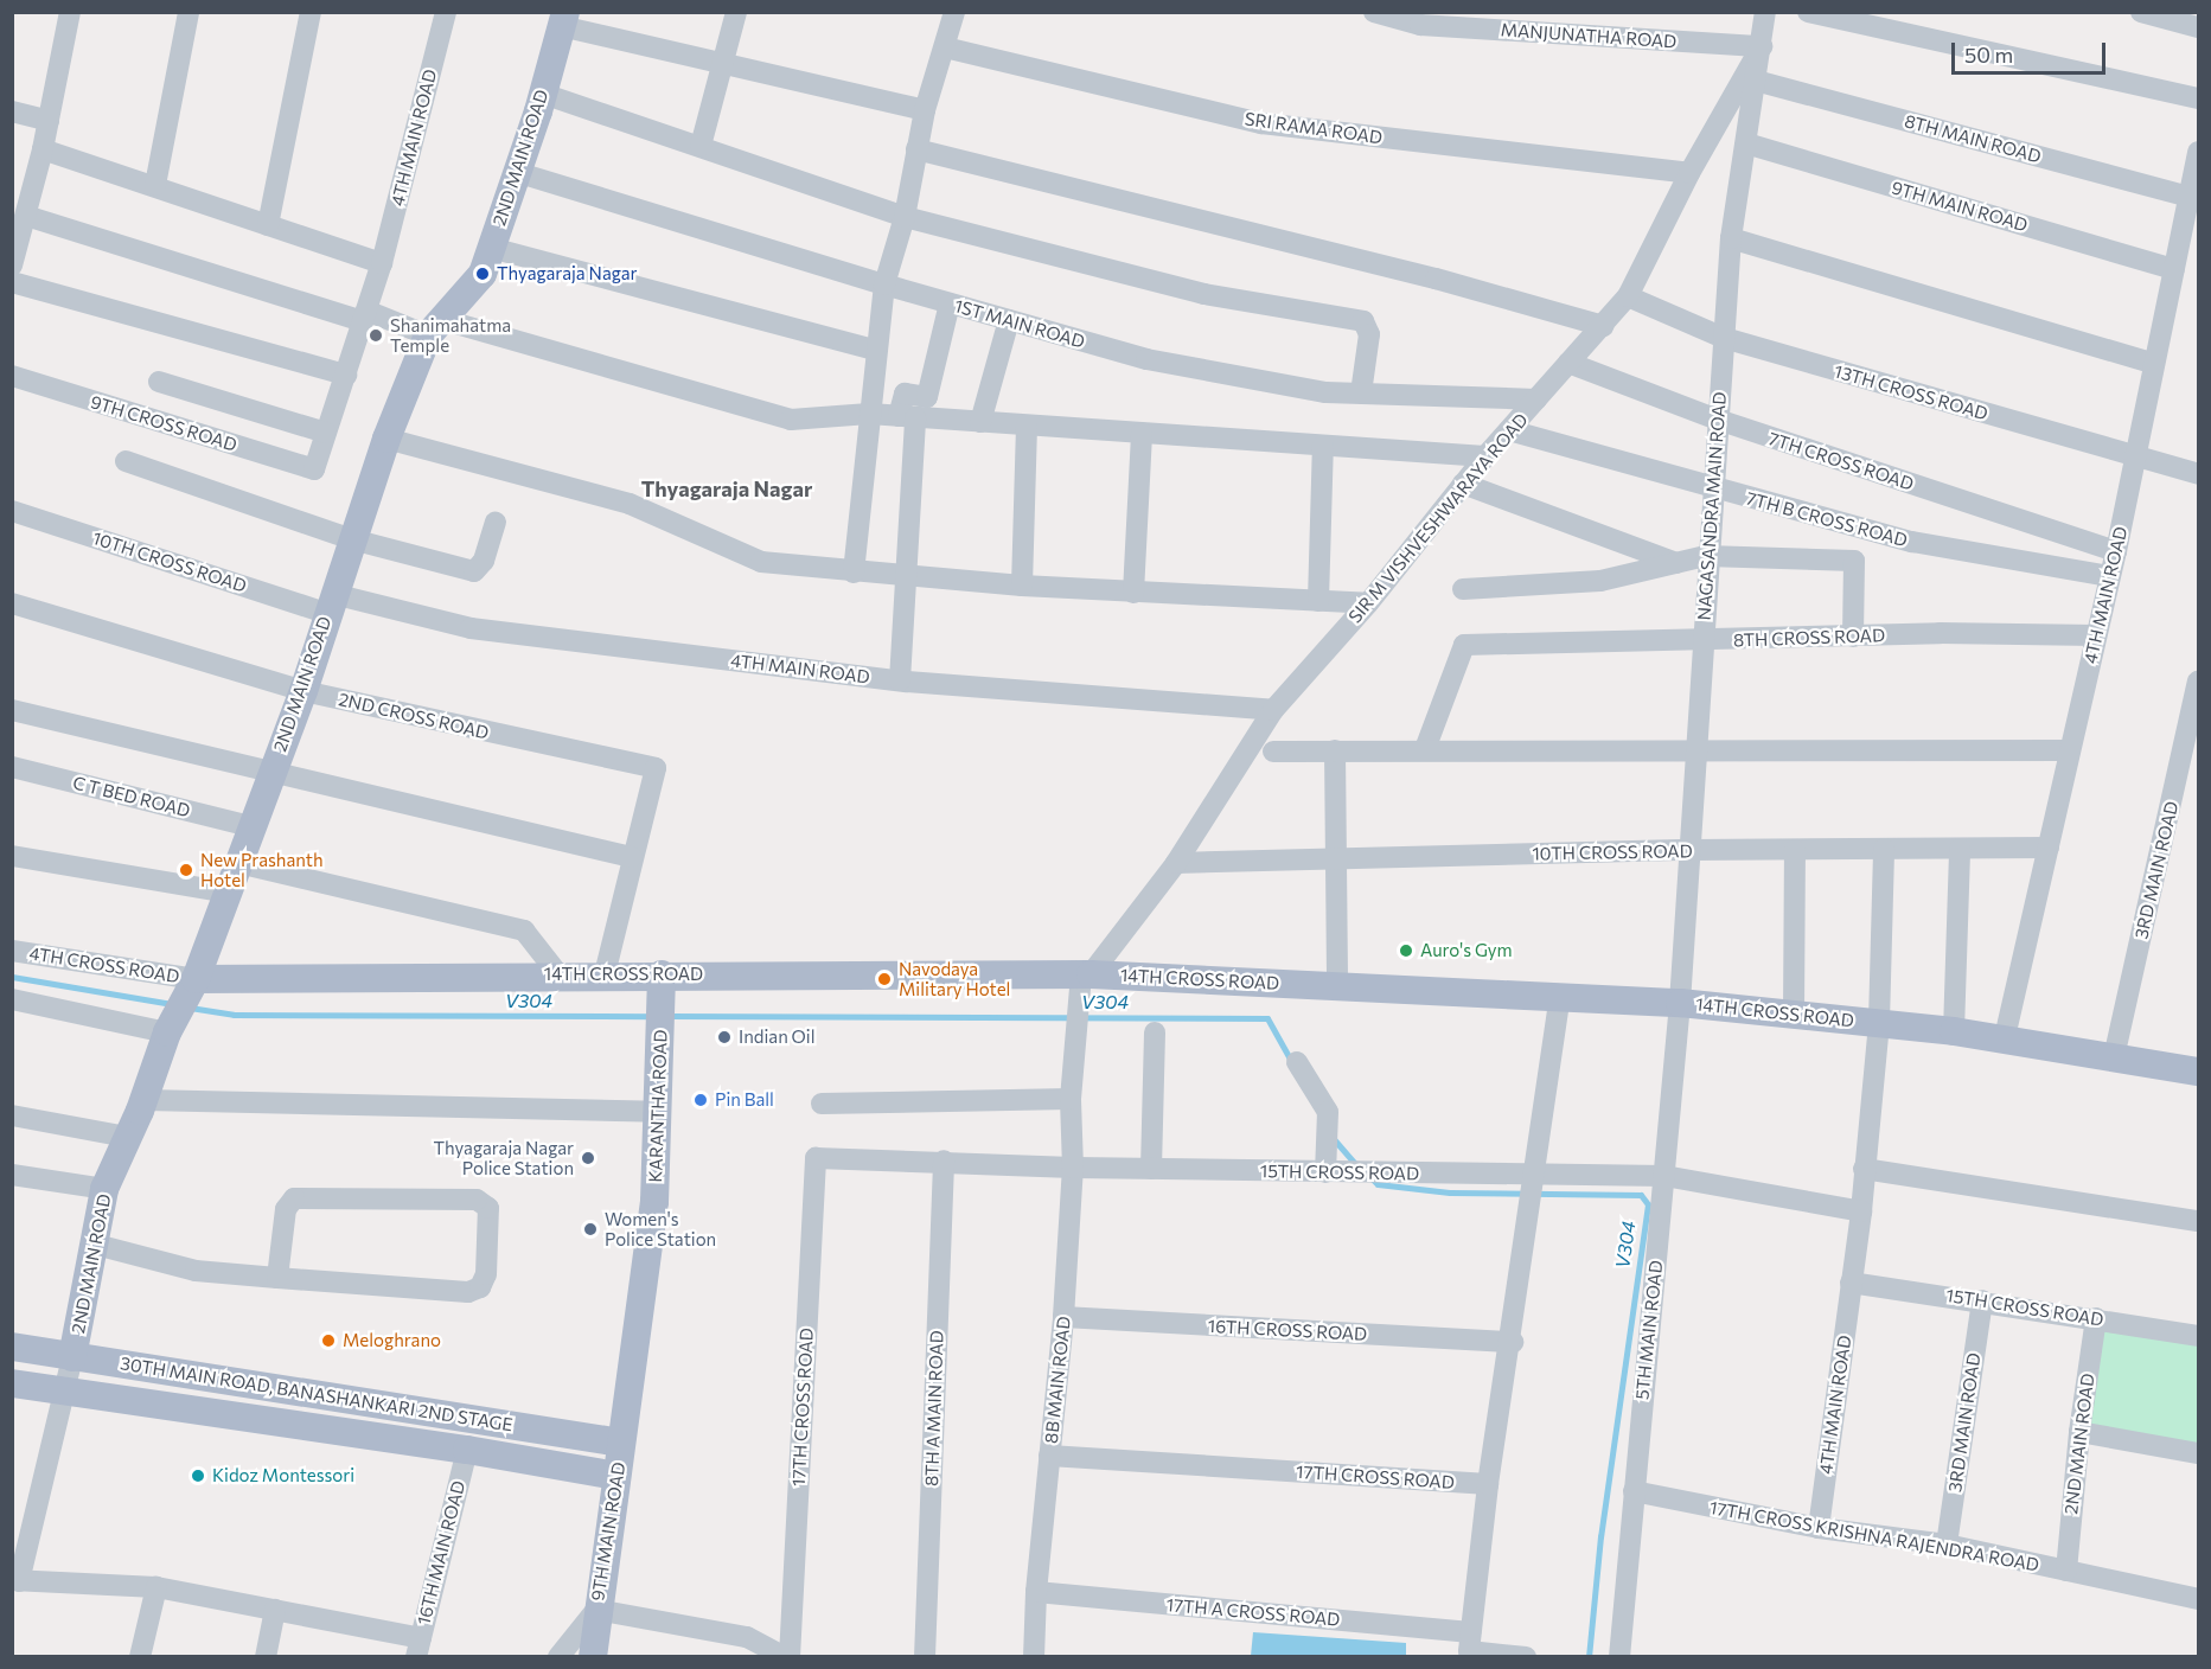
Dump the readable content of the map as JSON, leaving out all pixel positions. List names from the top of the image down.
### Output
{
  "streets": {
    "main road": [
      "2ND MAIN ROAD",
      "9TH MAIN ROAD",
      "14TH CROSS ROAD",
      "KARANTHA ROAD",
      "30TH MAIN ROAD, BANASHANKARI 2ND STAGE"
    ],
    "street": [
      "MANJUNATHA ROAD",
      "SRI RAMA ROAD",
      "4TH MAIN ROAD",
      "8TH MAIN ROAD",
      "1ST MAIN ROAD",
      "13TH CROSS ROAD",
      "9TH CROSS ROAD",
      "7TH CROSS ROAD",
      "NAGASANDRA MAIN ROAD",
      "SIR M VISHVESHWARAYA ROAD",
      "7TH B CROSS ROAD",
      "10TH CROSS ROAD",
      "8TH CROSS ROAD",
      "2ND CROSS ROAD",
      "C T BED ROAD",
      "3RD MAIN ROAD",
      "4TH CROSS ROAD",
      "15TH CROSS ROAD",
      "16TH CROSS ROAD",
      "5TH MAIN ROAD",
      "8B MAIN ROAD",
      "17TH CROSS ROAD",
      "8TH A MAIN ROAD",
      "17TH CROSS KRISHNA RAJENDRA ROAD",
      "16TH MAIN ROAD",
      "17TH A CROSS ROAD"
    ]
  },
  "crossings": [
    ["MANJUNATHA ROAD", "NAGASANDRA MAIN ROAD"],
    ["MANJUNATHA ROAD", "SIR M VISHVESHWARAYA ROAD"],
    ["SRI RAMA ROAD", "SIR M VISHVESHWARAYA ROAD"],
    ["4TH MAIN ROAD", "8TH MAIN ROAD"],
    ["4TH MAIN ROAD", "2ND MAIN ROAD"],
    ["4TH MAIN ROAD", "9TH MAIN ROAD"],
    ["4TH MAIN ROAD", "13TH CROSS ROAD"],
    ["4TH MAIN ROAD", "7TH CROSS ROAD"],
    ["4TH MAIN ROAD", "SIR M VISHVESHWARAYA ROAD"],
    ["4TH MAIN ROAD", "7TH B CROSS ROAD"],
    ["4TH MAIN ROAD", "10TH CROSS ROAD"],
    ["4TH MAIN ROAD", "8TH CROSS ROAD"],
    ["4TH MAIN ROAD", "14TH CROSS ROAD"],
    ["4TH MAIN ROAD", "15TH CROSS ROAD"],
    ["4TH MAIN ROAD", "17TH CROSS KRISHNA RAJENDRA ROAD"],
    ["8TH MAIN ROAD", "NAGASANDRA MAIN ROAD"],
    ["2ND MAIN ROAD", "1ST MAIN ROAD"],
    ["2ND MAIN ROAD", "10TH CROSS ROAD"],
    ["2ND MAIN ROAD", "2ND CROSS ROAD"],
    ["2ND MAIN ROAD", "C T BED ROAD"],
    ["2ND MAIN ROAD", "4TH CROSS ROAD"],
    ["2ND MAIN ROAD", "14TH CROSS ROAD"],
    ["2ND MAIN ROAD", "15TH CROSS ROAD"],
    ["2ND MAIN ROAD", "30TH MAIN ROAD, BANASHANKARI 2ND STAGE"],
    ["2ND MAIN ROAD", "17TH CROSS KRISHNA RAJENDRA ROAD"],
    ["9TH MAIN ROAD", "NAGASANDRA MAIN ROAD"],
    ["9TH MAIN ROAD", "KARANTHA ROAD"],
    ["9TH MAIN ROAD", "30TH MAIN ROAD, BANASHANKARI 2ND STAGE"],
    ["1ST MAIN ROAD", "SIR M VISHVESHWARAYA ROAD"],
    ["13TH CROSS ROAD", "NAGASANDRA MAIN ROAD"],
    ["13TH CROSS ROAD", "SIR M VISHVESHWARAYA ROAD"],
    ["7TH CROSS ROAD", "NAGASANDRA MAIN ROAD"],
    ["7TH CROSS ROAD", "SIR M VISHVESHWARAYA ROAD"],
    ["NAGASANDRA MAIN ROAD", "SIR M VISHVESHWARAYA ROAD"],
    ["NAGASANDRA MAIN ROAD", "7TH B CROSS ROAD"],
    ["NAGASANDRA MAIN ROAD", "10TH CROSS ROAD"],
    ["NAGASANDRA MAIN ROAD", "8TH CROSS ROAD"],
    ["NAGASANDRA MAIN ROAD", "14TH CROSS ROAD"],
    ["NAGASANDRA MAIN ROAD", "5TH MAIN ROAD"],
    ["SIR M VISHVESHWARAYA ROAD", "7TH B CROSS ROAD"],
    ["SIR M VISHVESHWARAYA ROAD", "10TH CROSS ROAD"],
    ["SIR M VISHVESHWARAYA ROAD", "14TH CROSS ROAD"],
    ["SIR M VISHVESHWARAYA ROAD", "8B MAIN ROAD"],
    ["3RD MAIN ROAD", "14TH CROSS ROAD"],
    ["3RD MAIN ROAD", "15TH CROSS ROAD"],
    ["3RD MAIN ROAD", "17TH CROSS KRISHNA RAJENDRA ROAD"],
    ["4TH CROSS ROAD", "14TH CROSS ROAD"],
    ["14TH CROSS ROAD", "KARANTHA ROAD"],
    ["14TH CROSS ROAD", "5TH MAIN ROAD"],
    ["14TH CROSS ROAD", "8B MAIN ROAD"],
    ["15TH CROSS ROAD", "5TH MAIN ROAD"],
    ["15TH CROSS ROAD", "8B MAIN ROAD"],
    ["15TH CROSS ROAD", "17TH CROSS ROAD"],
    ["15TH CROSS ROAD", "8TH A MAIN ROAD"],
    ["16TH CROSS ROAD", "8B MAIN ROAD"],
    ["5TH MAIN ROAD", "17TH CROSS KRISHNA RAJENDRA ROAD"],
    ["8B MAIN ROAD", "17TH CROSS ROAD"],
    ["8B MAIN ROAD", "17TH A CROSS ROAD"],
    ["30TH MAIN ROAD, BANASHANKARI 2ND STAGE", "16TH MAIN ROAD"]
  ],
  "districts": ["Thyagaraja Nagar"],
  "water": ["V304"],
  "places": [
    "Thyagaraja Nagar",
    "Shanimahatma Temple",
    "New Prashanth Hotel",
    "Auro's Gym",
    "Navodaya Military Hotel",
    "Indian Oil",
    "Pin Ball",
    "Thyagaraja Nagar Police Station",
    "Women's Police Station",
    "Meloghrano",
    "Kidoz Montessori"
  ],
  "scale_bar": "50 m"
}
